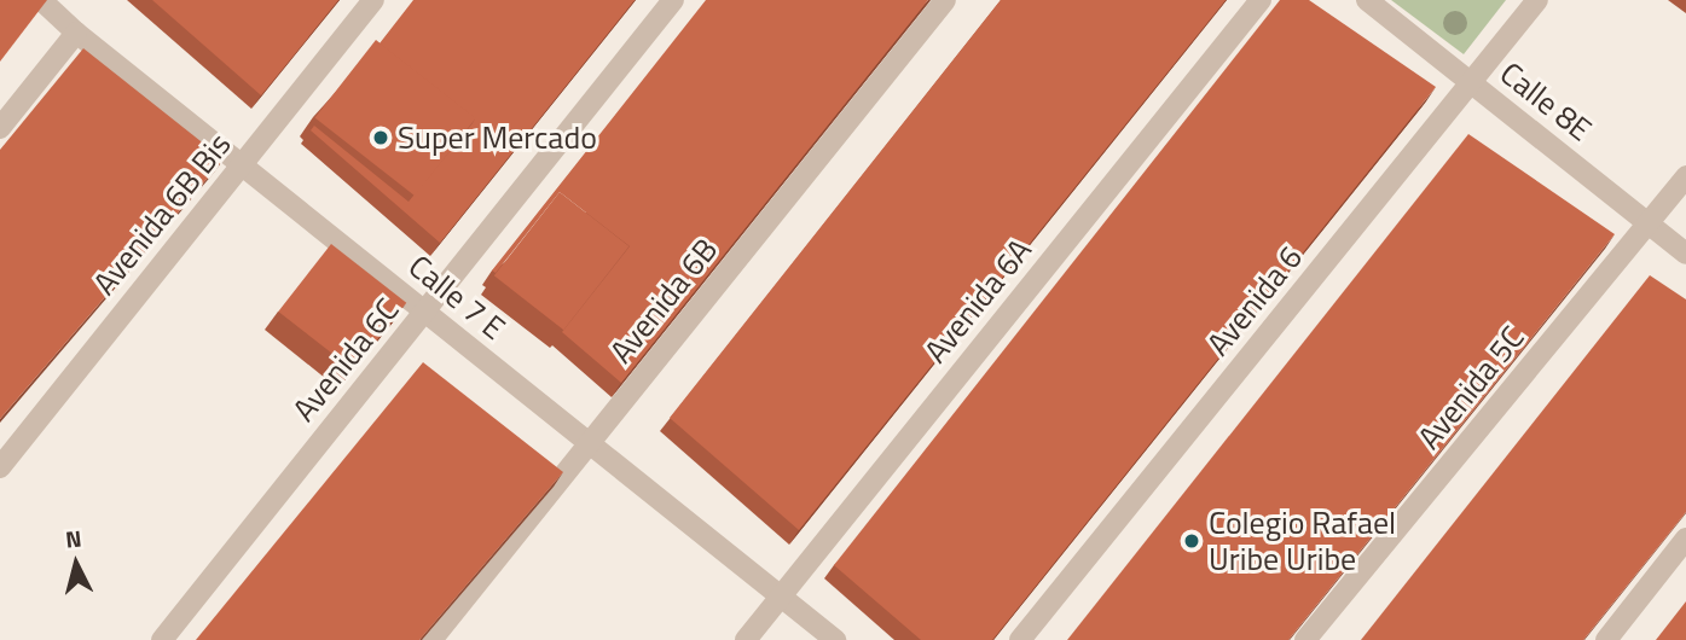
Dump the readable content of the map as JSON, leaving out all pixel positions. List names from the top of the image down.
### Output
{
  "streets": {
    "street": [
      "Calle 8E",
      "Avenida 6B Bis",
      "Calle 7 E",
      "Avenida 6B",
      "Avenida 6A",
      "Avenida 6",
      "Avenida 6C",
      "Avenida 5C"
    ]
  },
  "crossings": [
    ["Calle 8E", "Avenida 6"],
    ["Calle 8E", "Avenida 5C"],
    ["Avenida 6B Bis", "Calle 7 E"],
    ["Calle 7 E", "Avenida 6B"],
    ["Calle 7 E", "Avenida 6A"],
    ["Calle 7 E", "Avenida 6C"]
  ],
  "places": ["Super Mercado", "Colegio Rafael Uribe Uribe"],
  "north": "top"
}
